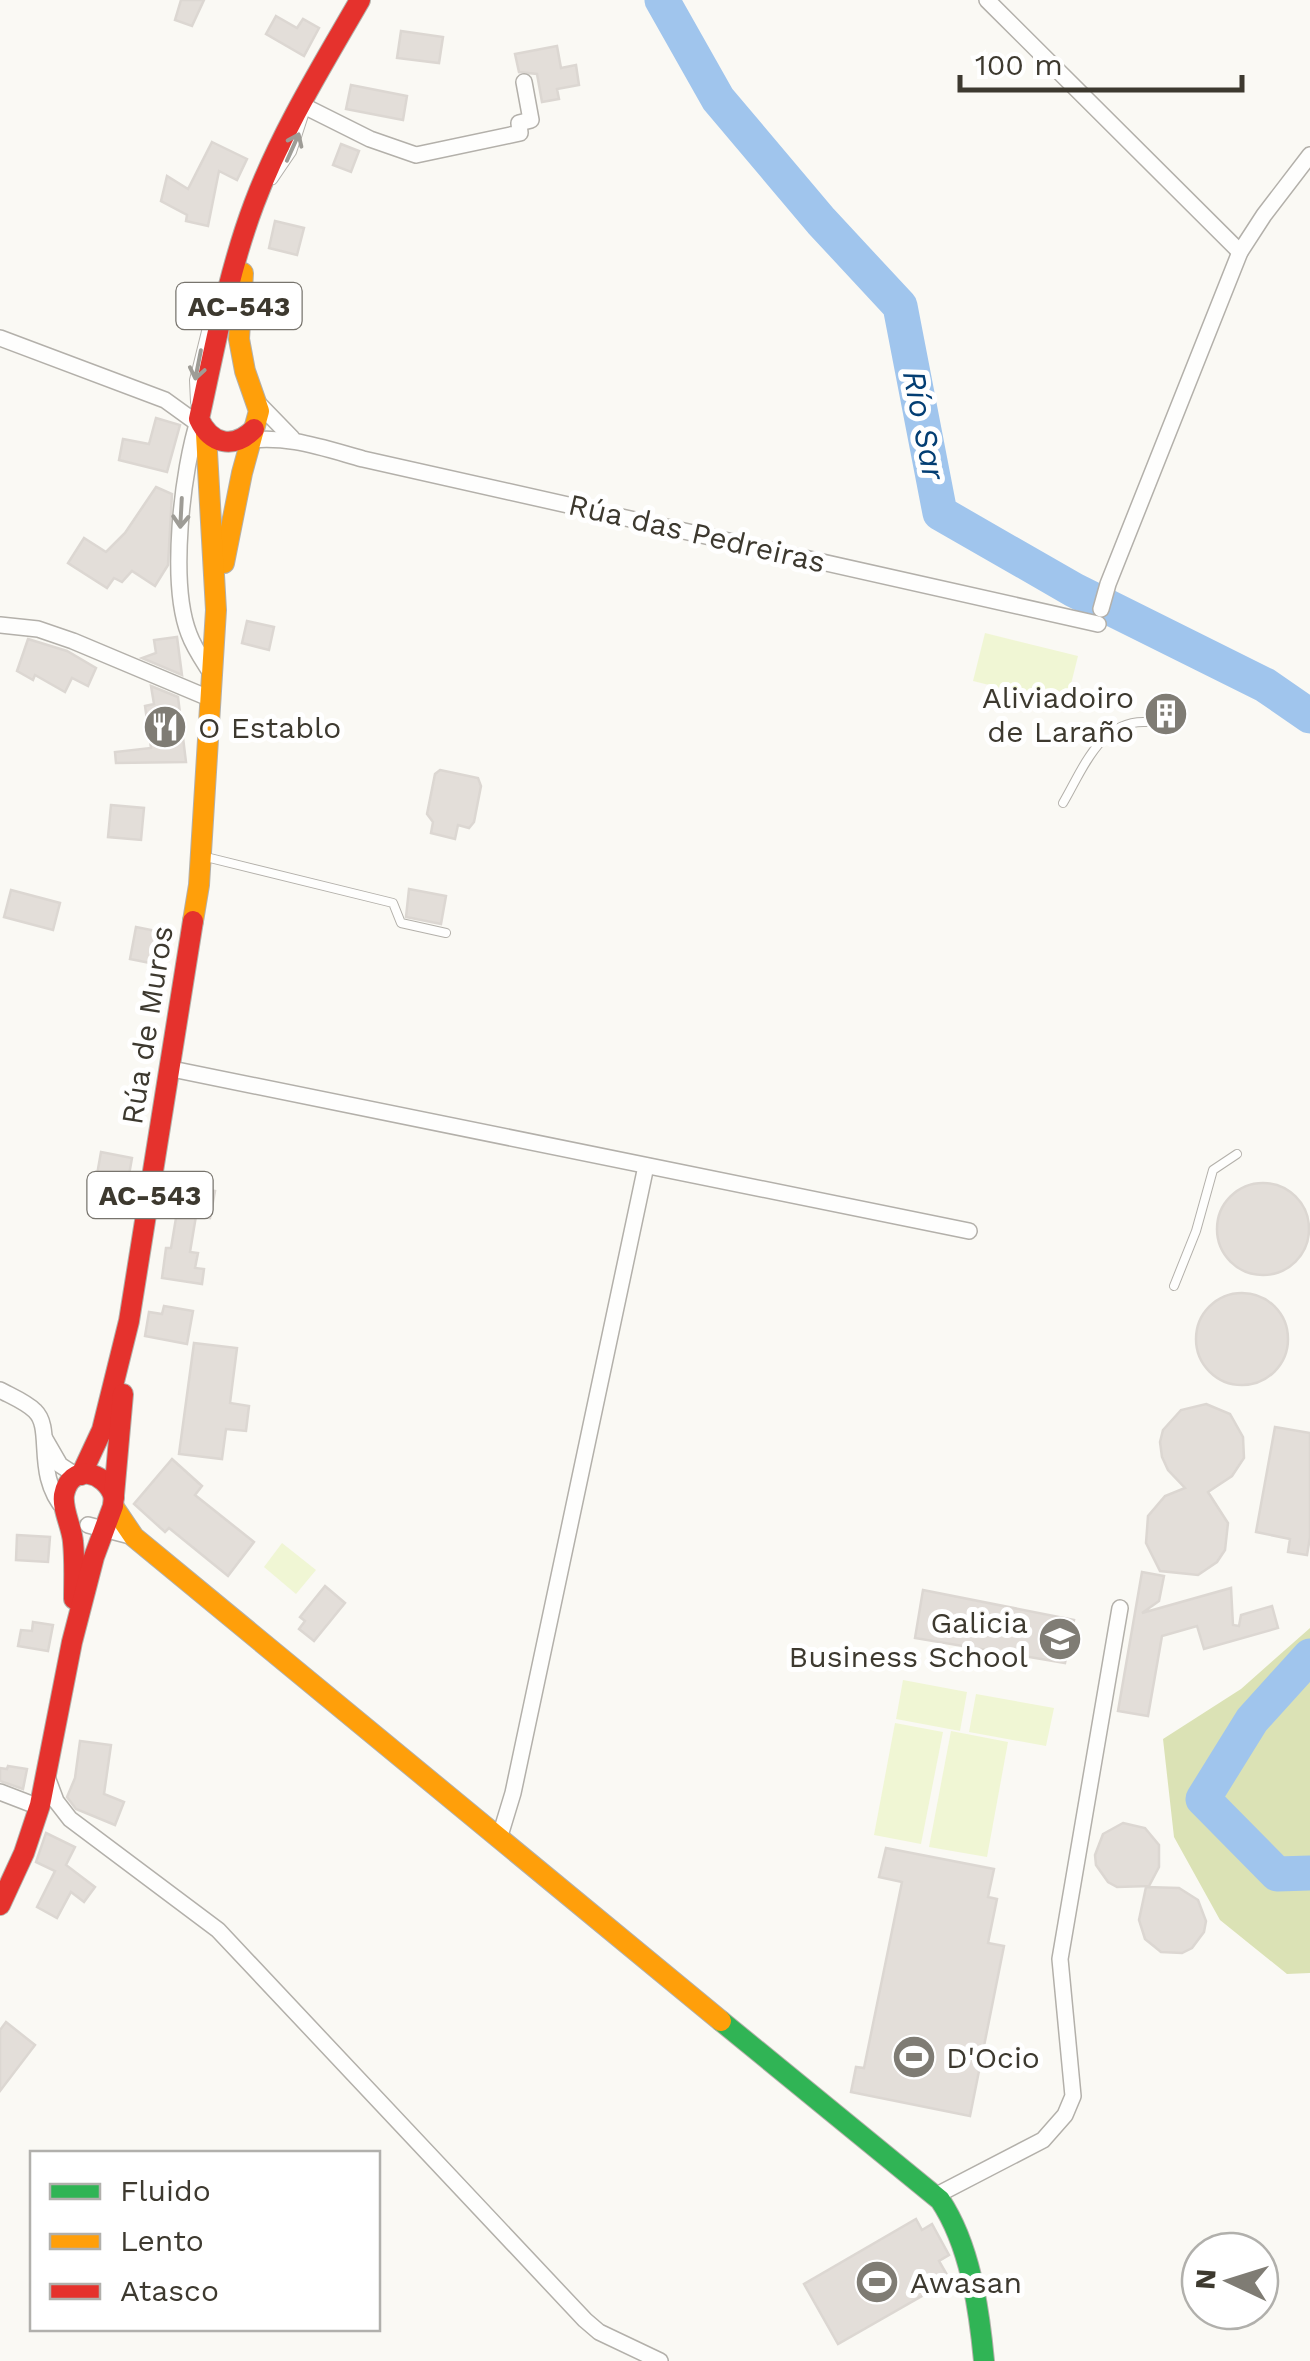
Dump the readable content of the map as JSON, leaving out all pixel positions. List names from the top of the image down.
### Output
{
  "streets": {
    "main road": ["AC-543", "Rúa de Muros"],
    "street": ["Rúa das Pedreiras"]
  },
  "crossings": [
    ["AC-543", "Rúa das Pedreiras"],
    ["AC-543", "Rúa de Muros"]
  ],
  "water": ["Río Sar"],
  "places": {
    "building": ["Aliviadoiro de Laraño"],
    "restaurant": ["O Establo"],
    "school or university": ["Galicia Business School"],
    "sports": ["D'Ocio", "Awasan"]
  },
  "legend": ["Fluido", "Lento", "Atasco"],
  "scale_bar": "100 m",
  "north": "left"
}
